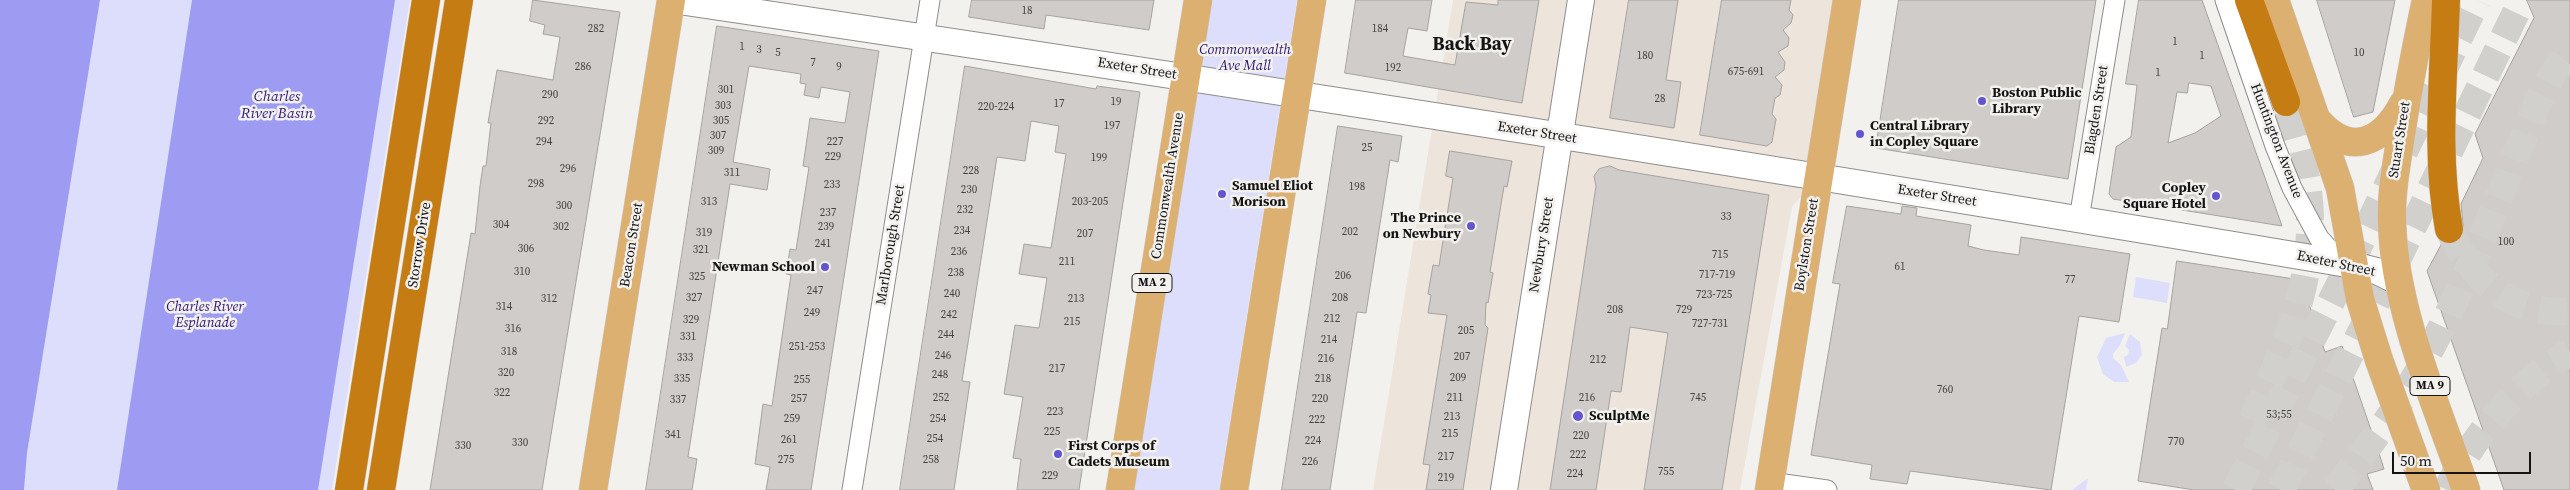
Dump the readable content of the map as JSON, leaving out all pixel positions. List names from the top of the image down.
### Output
{
  "streets": {
    "highway": ["Storrow Drive"],
    "main road": [
      "Exeter Street",
      "Stuart Street",
      "Commonwealth Avenue",
      "Beacon Street",
      "Newbury Street",
      "Boylston Street",
      "MA 2",
      "MA 9"
    ],
    "street": ["Blagden Street", "Huntington Avenue", "Marlborough Street"]
  },
  "crossings": [
    ["Exeter Street", "Blagden Street"],
    ["Exeter Street", "Stuart Street"],
    ["Exeter Street", "Huntington Avenue"],
    ["Exeter Street", "Commonwealth Avenue"],
    ["Exeter Street", "Beacon Street"],
    ["Exeter Street", "Marlborough Street"],
    ["Exeter Street", "Newbury Street"],
    ["Exeter Street", "Boylston Street"],
    ["Exeter Street", "MA 9"],
    ["Stuart Street", "MA 9"],
    ["Huntington Avenue", "MA 9"]
  ],
  "districts": ["Back Bay"],
  "water": ["Charles River Basin"],
  "parks": ["Commonwealth Ave Mall", "Charles River Esplanade"],
  "places": [
    "Boston Public Library",
    "Central Library in Copley Square",
    "Samuel Eliot Morison",
    "Copley Square Hotel",
    "The Prince on Newbury",
    "Newman School",
    "SculptMe",
    "First Corps of Cadets Museum"
  ],
  "house_numbers": [
    "18",
    "282",
    "184",
    "1",
    "1",
    "3",
    "5",
    "10",
    "180",
    "1",
    "7",
    "286",
    "9",
    "192",
    "675-691",
    "1",
    "301",
    "290",
    "28",
    "19",
    "17",
    "303",
    "220-224",
    "292",
    "305",
    "197",
    "307",
    "294",
    "227",
    "25",
    "309",
    "229",
    "199",
    "296",
    "228",
    "311",
    "298",
    "233",
    "198",
    "230",
    "313",
    "203-205",
    "300",
    "232",
    "237",
    "33",
    "304",
    "302",
    "239",
    "234",
    "202",
    "319",
    "207",
    "100",
    "241",
    "306",
    "321",
    "236",
    "715",
    "211",
    "61",
    "310",
    "238",
    "717-719",
    "206",
    "325",
    "77",
    "247",
    "240",
    "723-725",
    "327",
    "208",
    "312",
    "213",
    "314",
    "208",
    "729",
    "249",
    "242",
    "212",
    "329",
    "215",
    "727-731",
    "316",
    "205",
    "244",
    "331",
    "214",
    "251-253",
    "318",
    "246",
    "207",
    "333",
    "216",
    "212",
    "217",
    "320",
    "248",
    "209",
    "335",
    "218",
    "255",
    "760",
    "322",
    "252",
    "211",
    "216",
    "745",
    "257",
    "220",
    "337",
    "223",
    "53;55",
    "213",
    "259",
    "254",
    "222",
    "225",
    "215",
    "341",
    "220",
    "254",
    "261",
    "224",
    "770",
    "330",
    "330",
    "222",
    "217",
    "275",
    "258",
    "226",
    "755",
    "224",
    "229",
    "219"
  ],
  "scale_bar": "50 m"
}
